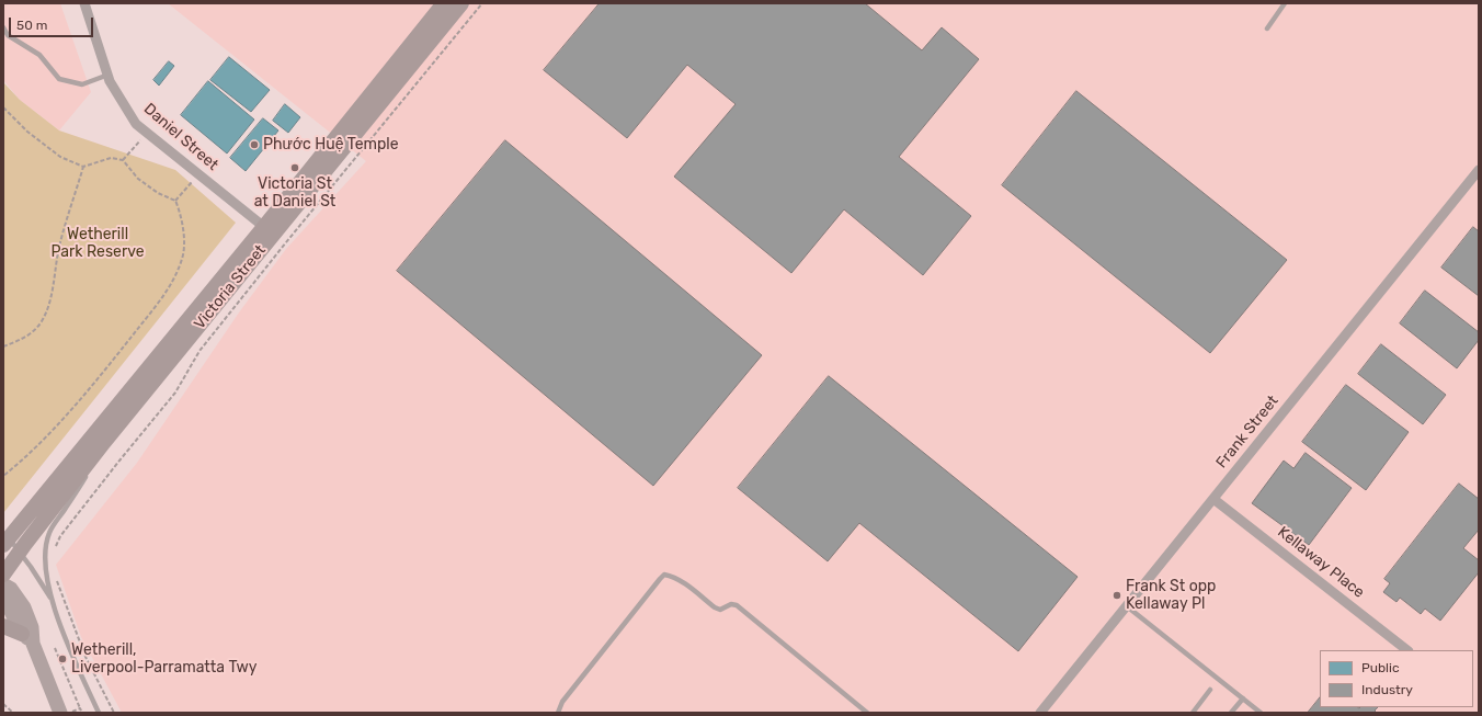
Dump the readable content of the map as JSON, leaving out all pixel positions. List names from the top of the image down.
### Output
{
  "streets": {
    "main road": ["Victoria Street"],
    "street": ["Daniel Street", "Frank Street", "Kellaway Place"]
  },
  "crossings": [
    ["Daniel Street", "Victoria Street"],
    ["Frank Street", "Kellaway Place"]
  ],
  "parks": ["Wetherill Park Reserve"],
  "places": [
    "Phước Huệ Temple",
    "Victoria St at Daniel St",
    "Frank St opp Kellaway Pl",
    "Wetherill, Liverpool-Parramatta Twy"
  ],
  "legend": ["Public", "Industry"],
  "scale_bar": "50 m"
}
